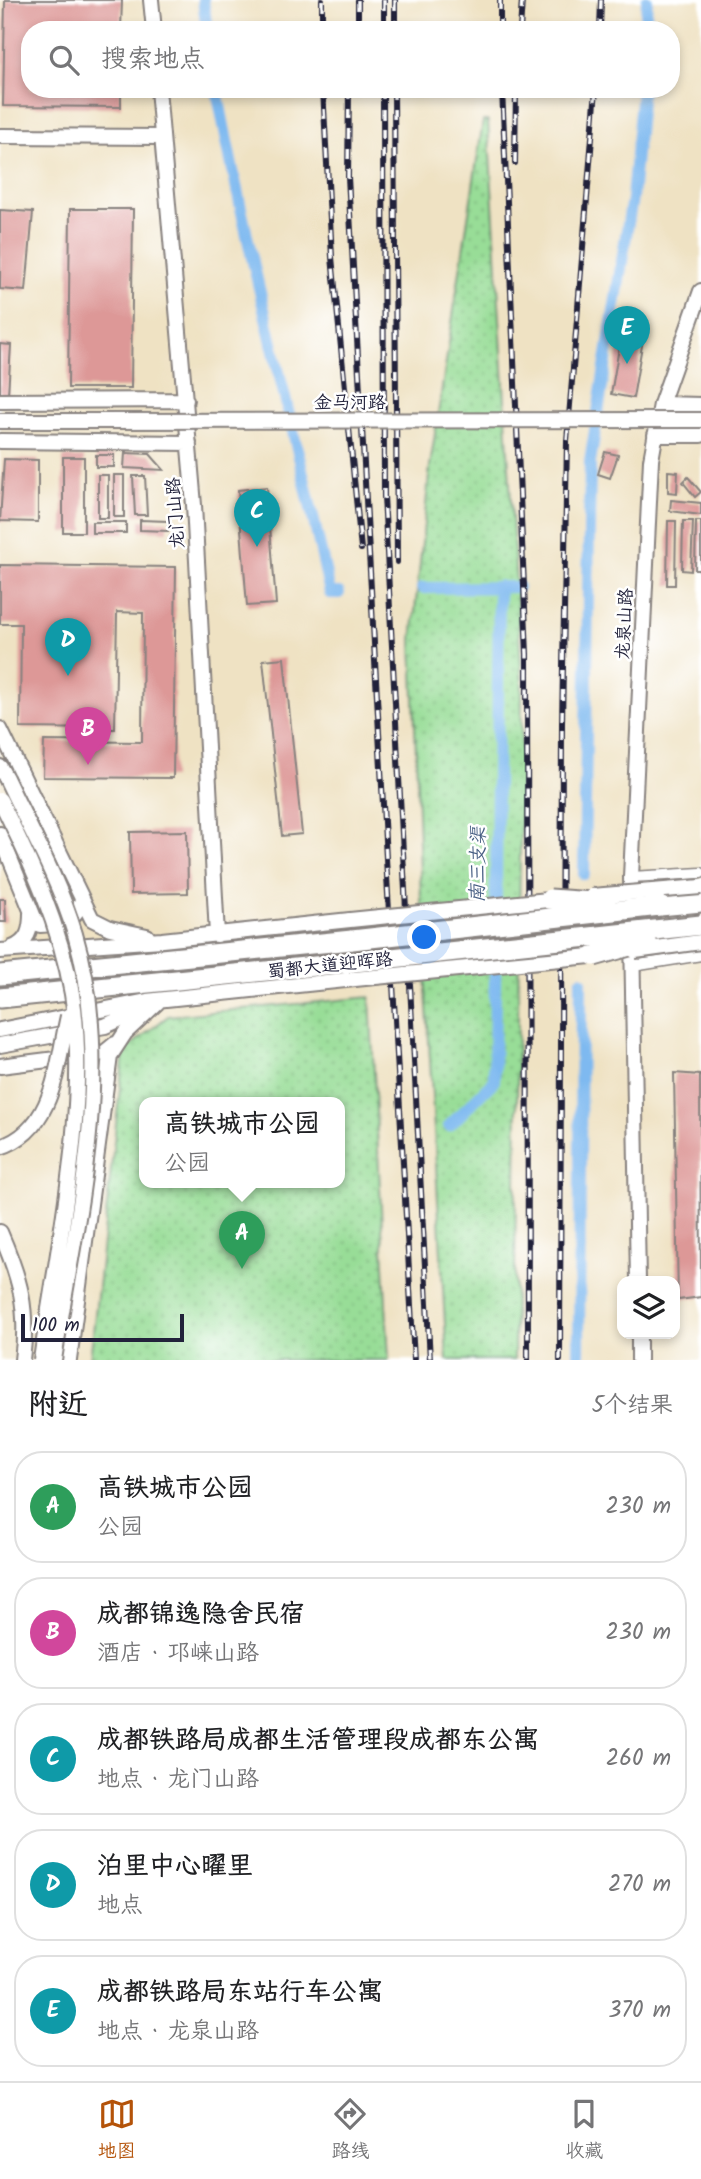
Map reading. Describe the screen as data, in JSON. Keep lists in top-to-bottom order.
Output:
{
  "streets": {
    "highway": ["蜀都大道迎晖路"],
    "street": ["金马河路", "龙门山路", "龙泉山路"]
  },
  "water": ["南三支渠"],
  "scale_bar": "100 m",
  "page": {
    "search": "搜索地点",
    "pins": [
      "E",
      "C",
      "D",
      "B",
      "A"
    ],
    "popup": ["高铁城市公园", "公园"],
    "scale": "100 m",
    "heading": ["附近", "5个结果"],
    "list": [
      {
        "mark": "A",
        "name": "高铁城市公园",
        "note": "公园",
        "value": "230 m"
      },
      {
        "mark": "B",
        "name": "成都锦逸隐舍民宿",
        "note": "酒店 · 邛崃山路",
        "value": "230 m"
      },
      {
        "mark": "C",
        "name": "成都铁路局成都生活管理段成都东公寓",
        "note": "地点 · 龙门山路",
        "value": "260 m"
      },
      {
        "mark": "D",
        "name": "泊里中心曜里",
        "note": "地点",
        "value": "270 m"
      },
      {
        "mark": "E",
        "name": "成都铁路局东站行车公寓",
        "note": "地点 · 龙泉山路",
        "value": "370 m"
      }
    ],
    "nav": ["地图", "路线", "收藏"]
  }
}
